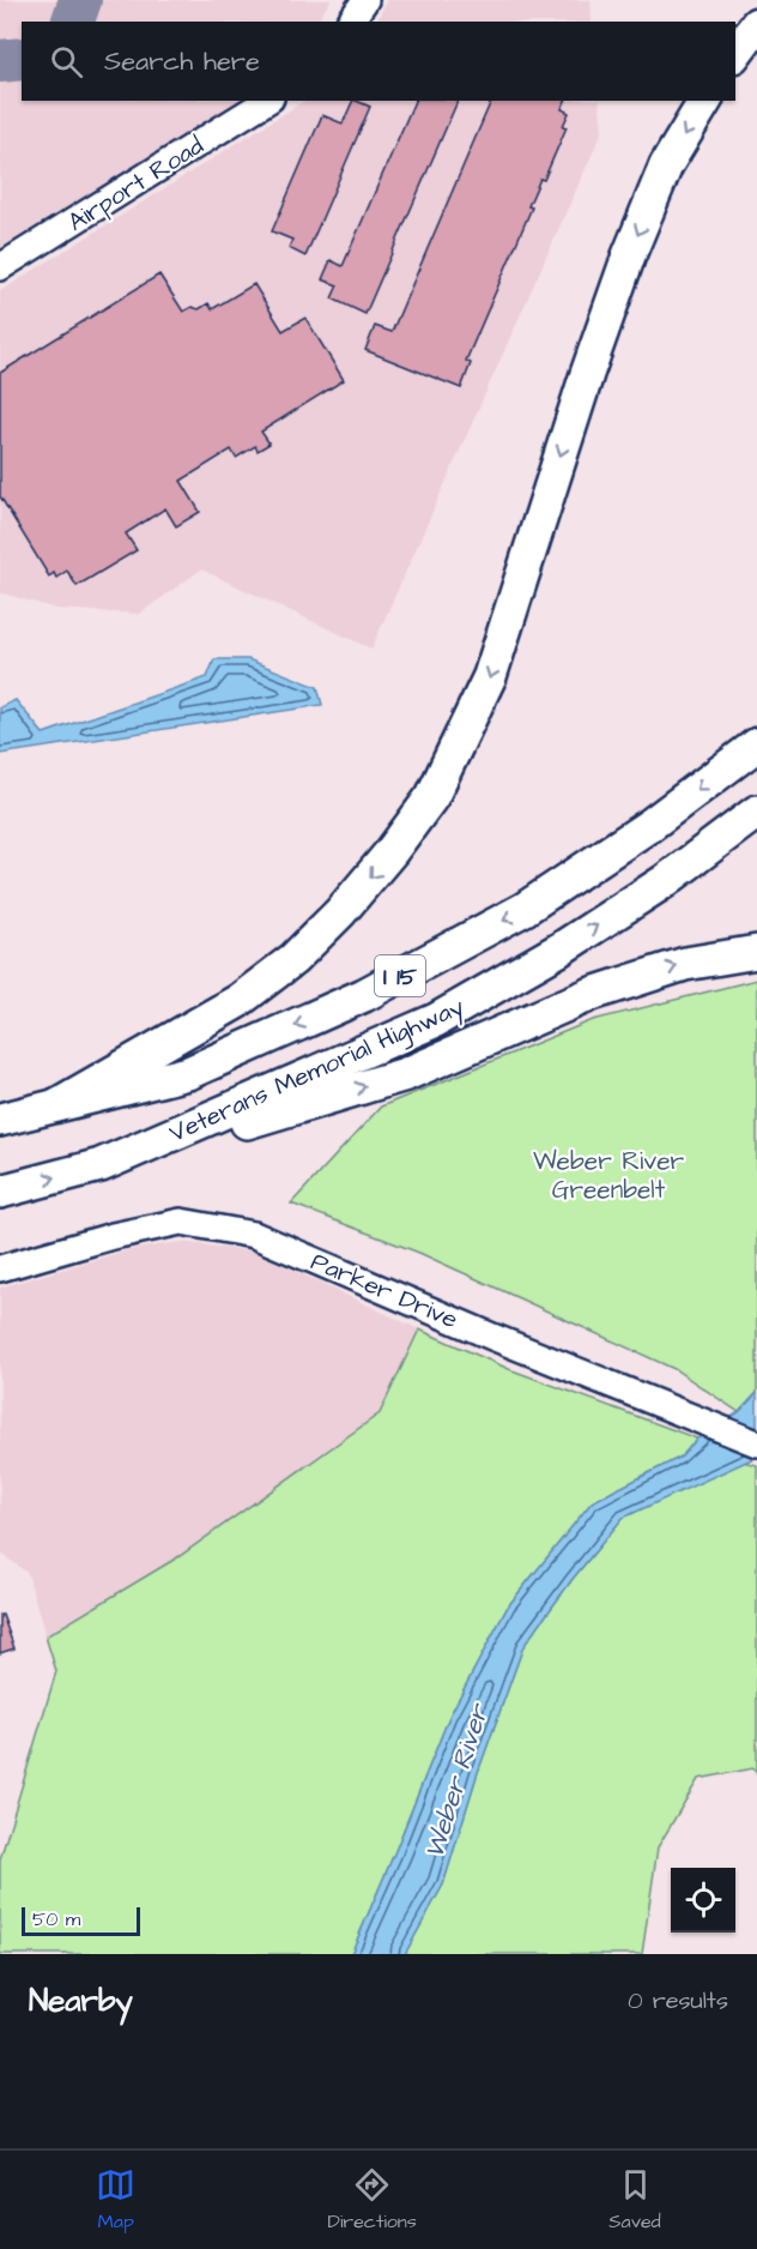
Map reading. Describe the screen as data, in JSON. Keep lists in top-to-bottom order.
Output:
{
  "streets": {
    "highway": ["I 15", "Veterans Memorial Highway"],
    "street": ["Airport Road", "Parker Drive"]
  },
  "water": ["Weber River"],
  "parks": ["Weber River Greenbelt"],
  "scale_bar": "50 m",
  "page": {
    "search": "Search here",
    "scale": "50 m",
    "heading": ["Nearby", "0 results"],
    "nav": ["Map", "Directions", "Saved"]
  }
}
